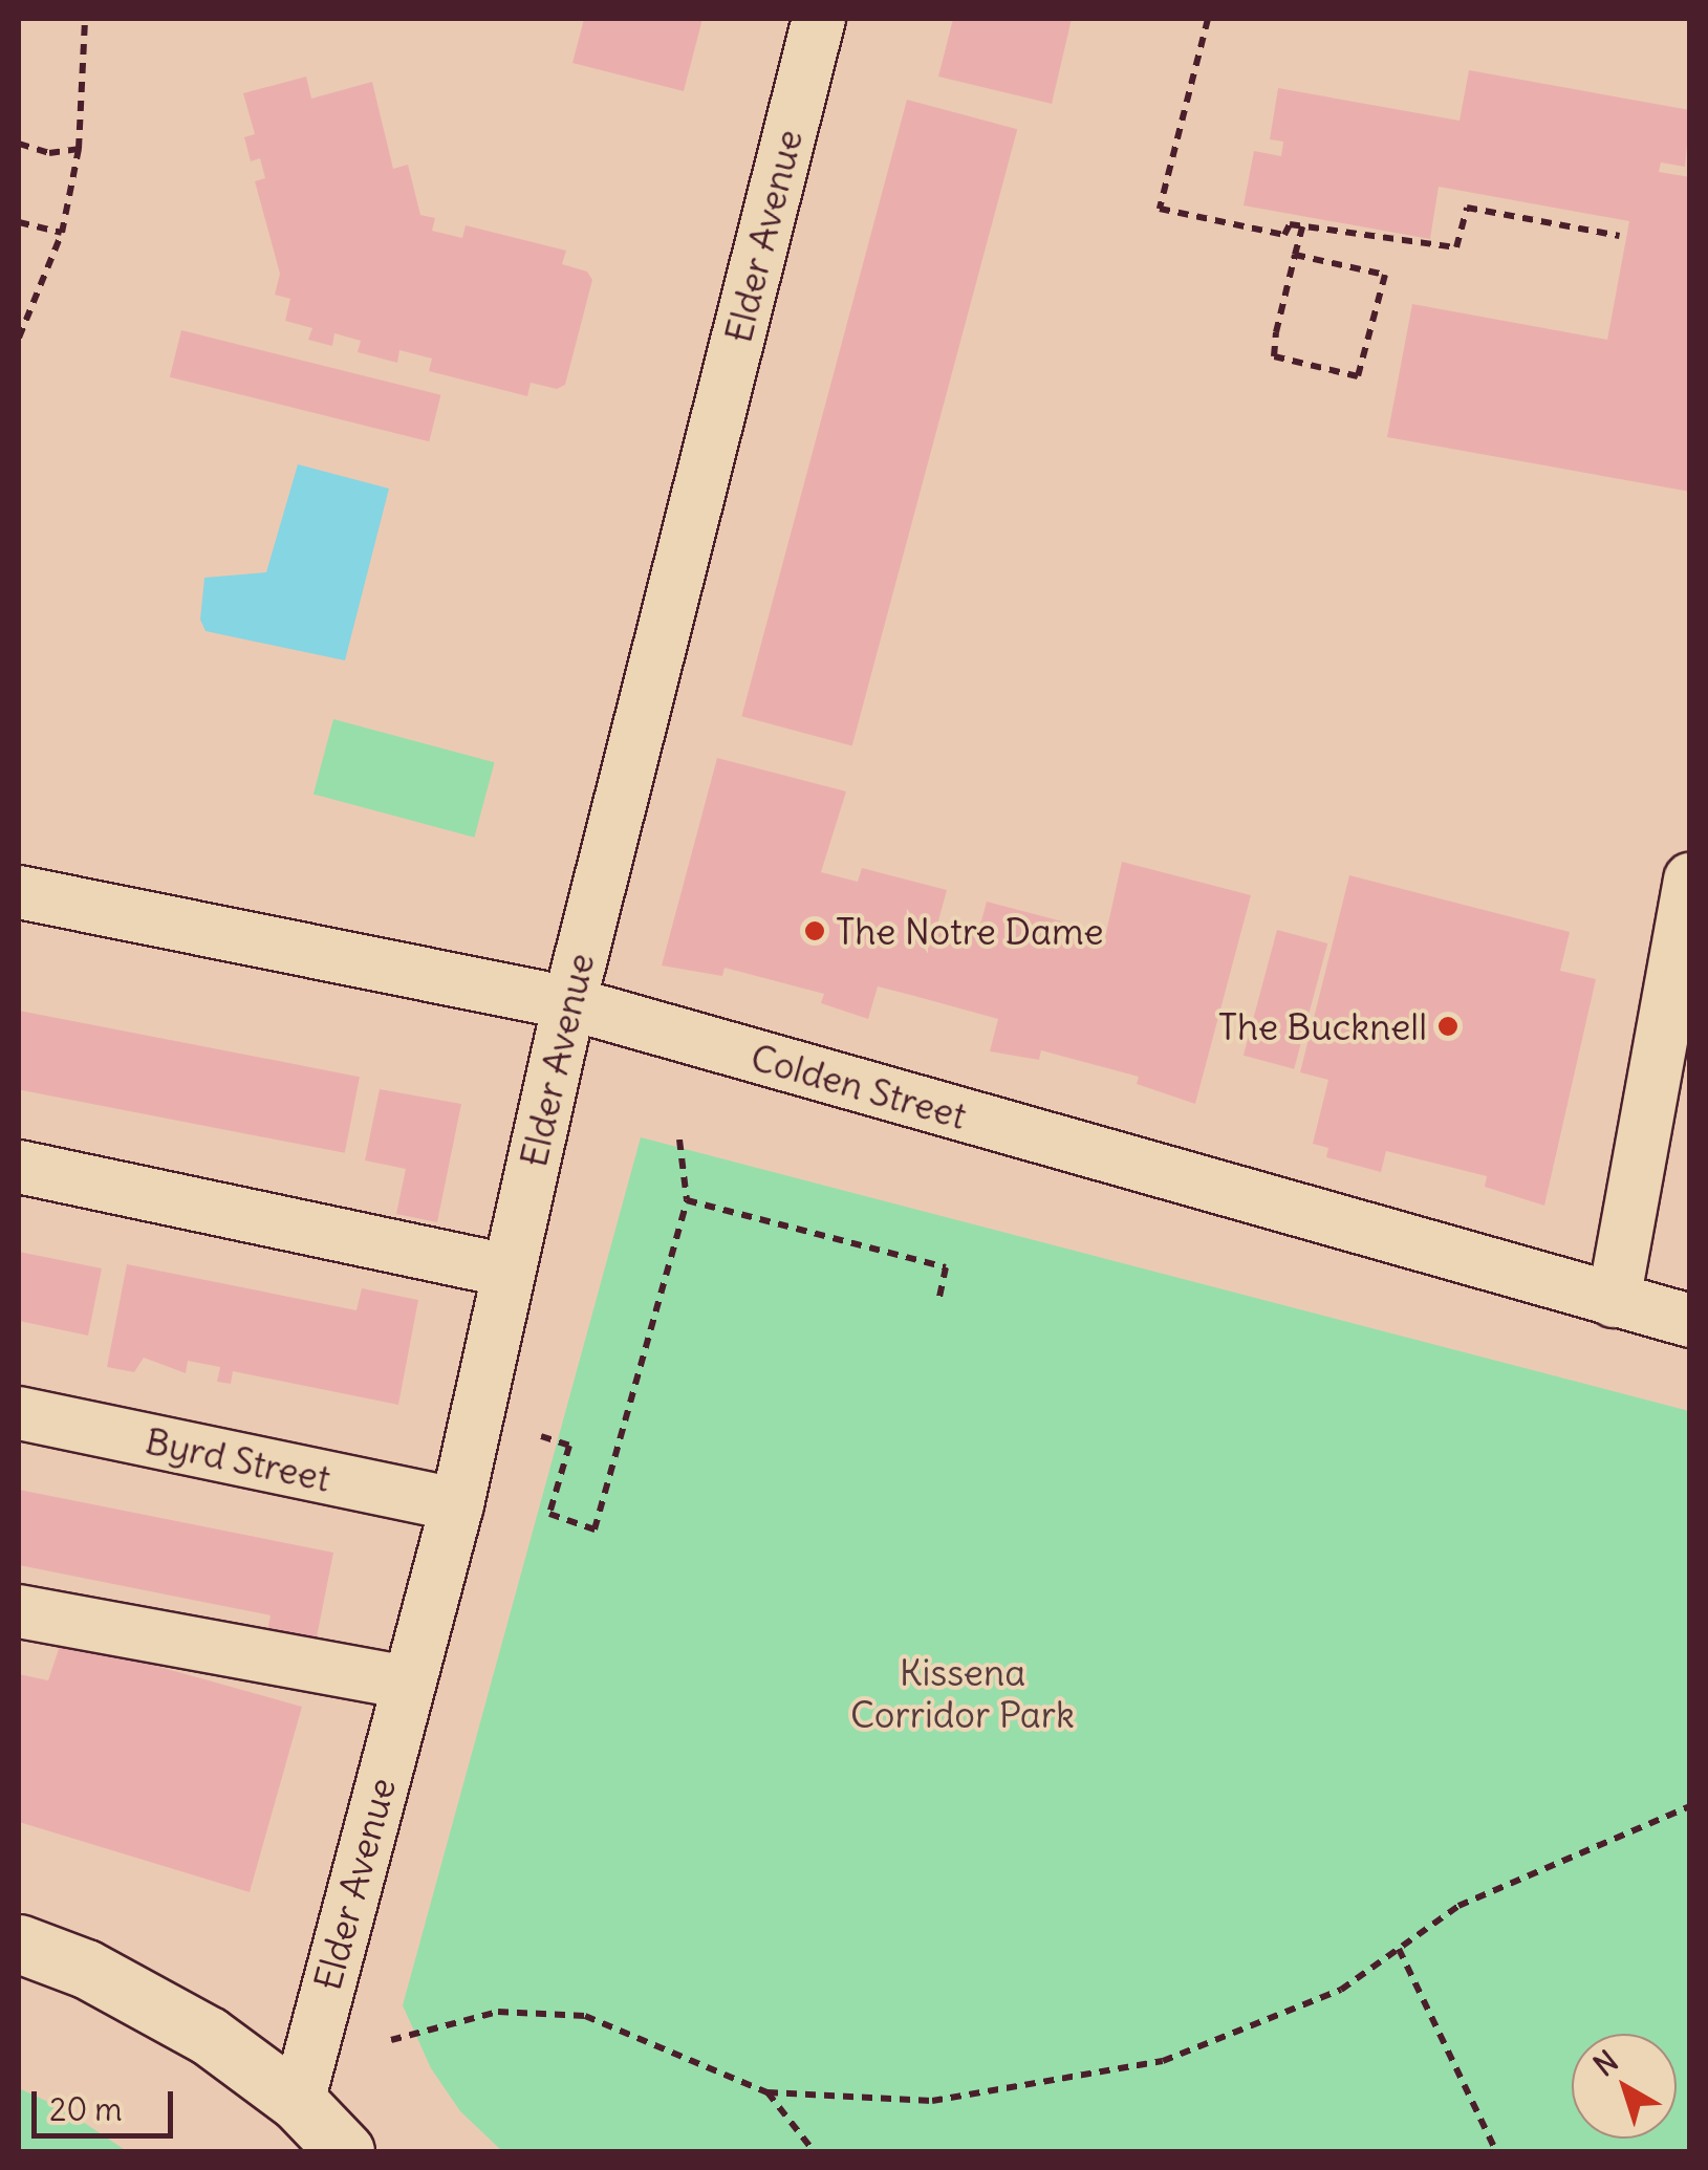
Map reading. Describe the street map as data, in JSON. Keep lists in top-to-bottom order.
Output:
{
  "streets": {
    "street": ["Elder Avenue", "Colden Street", "Byrd Street"]
  },
  "crossings": [
    ["Elder Avenue", "Colden Street"],
    ["Elder Avenue", "Byrd Street"]
  ],
  "parks": ["Kissena Corridor Park"],
  "places": ["The Notre Dame", "The Bucknell"],
  "scale_bar": "20 m",
  "north": "top left"
}
